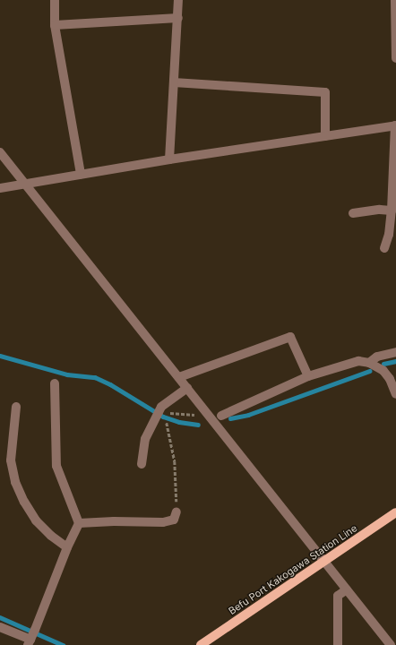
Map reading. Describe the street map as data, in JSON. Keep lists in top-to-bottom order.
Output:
{
  "streets": {
    "main road": ["Befu Port Kakogawa Station Line"]
  }
}
